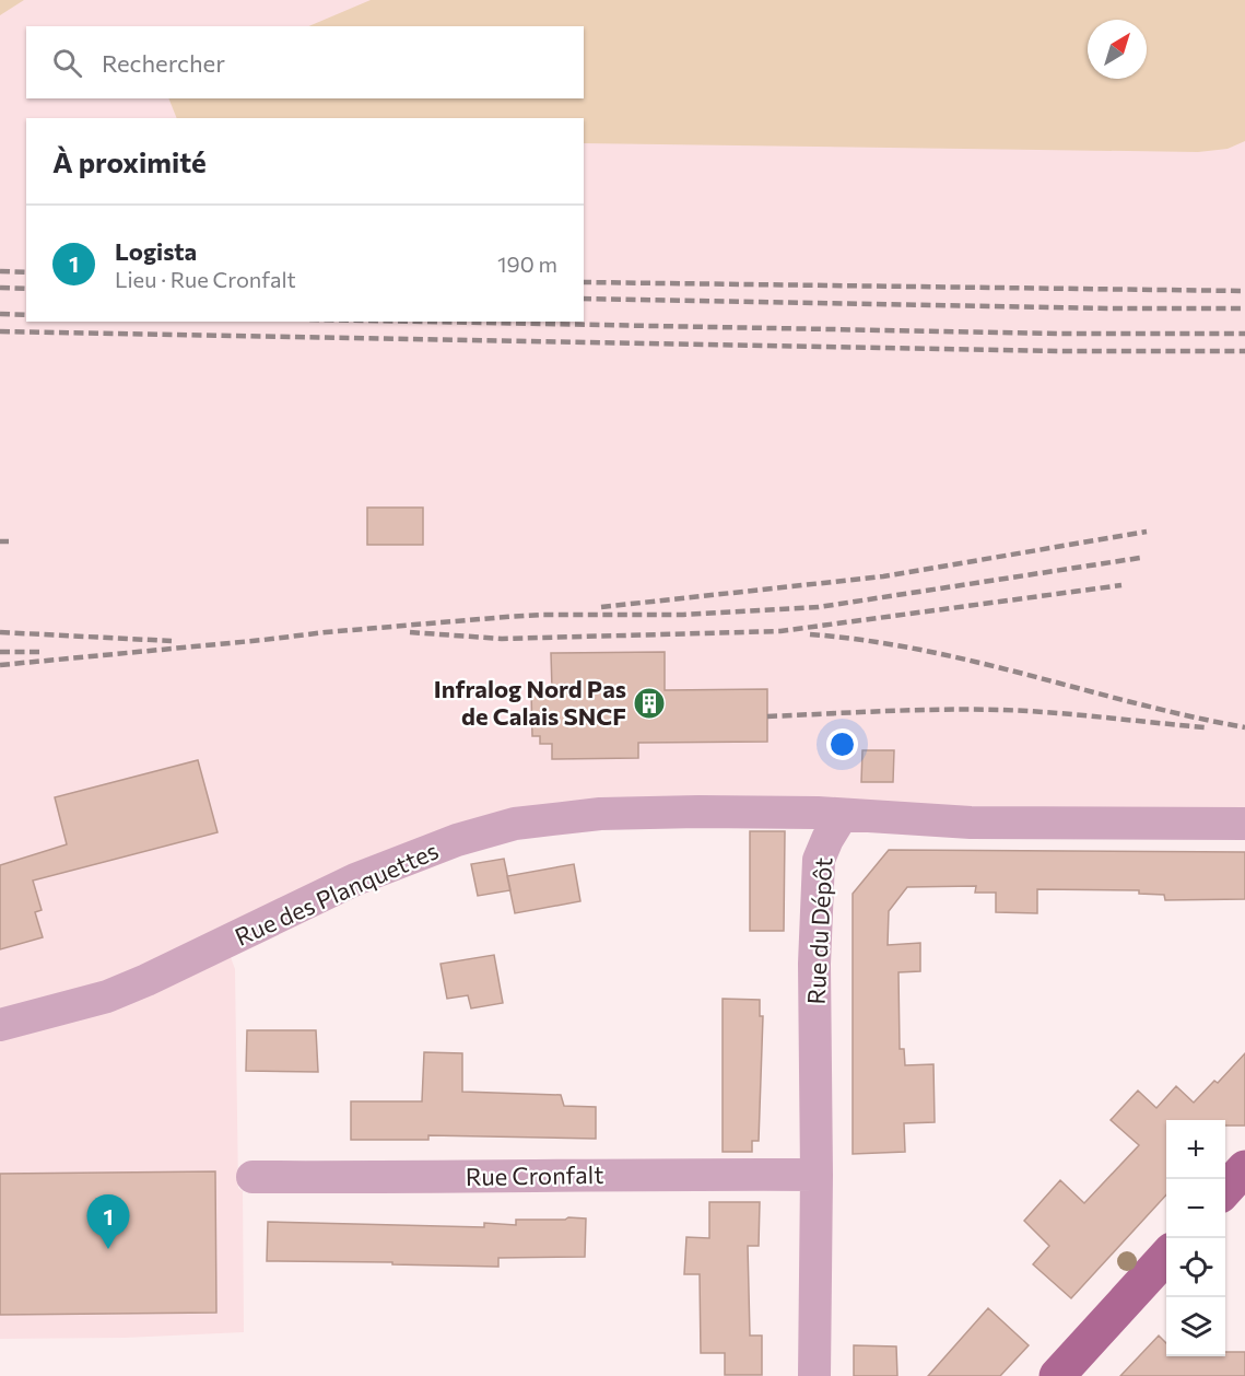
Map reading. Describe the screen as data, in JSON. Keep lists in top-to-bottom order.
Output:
{
  "streets": {
    "street": ["Rue des Planquettes", "Rue du Dépôt", "Rue Cronfalt"]
  },
  "crossings": [
    ["Rue des Planquettes", "Rue du Dépôt"],
    ["Rue du Dépôt", "Rue Cronfalt"]
  ],
  "places": {
    "building": ["Infralog Nord Pas de Calais SNCF"]
  },
  "north": "top right",
  "page": {
    "search": "Rechercher",
    "heading": "À proximité",
    "list": [
      {
        "mark": "1",
        "name": "Logista",
        "note": "Lieu · Rue Cronfalt",
        "value": "190 m"
      }
    ],
    "map_buttons": ["+", "−"],
    "pins": "1"
  }
}
